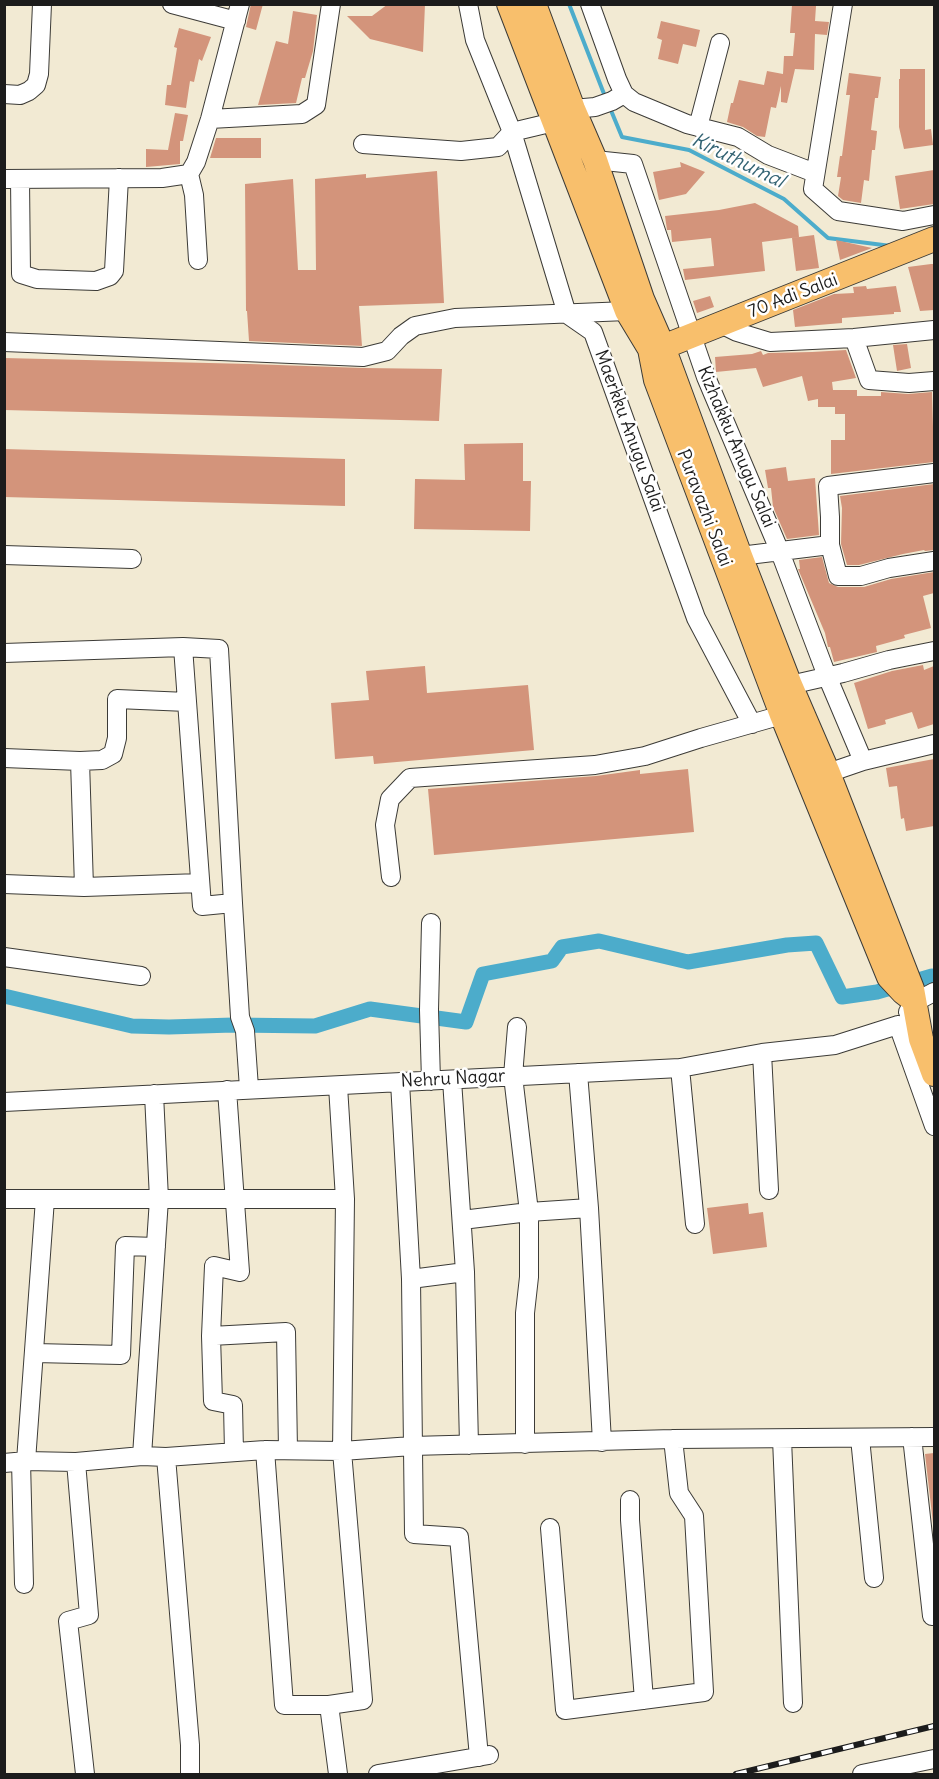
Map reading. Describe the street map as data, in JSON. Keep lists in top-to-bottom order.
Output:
{
  "streets": {
    "main road": ["70 Adi Salai", "Puravazhi Salai"],
    "street": ["Maerkku Anugu Salai", "Kizhakku Anugu Salai", "Nehru Nagar"]
  },
  "crossings": [
    ["70 Adi Salai", "Kizhakku Anugu Salai"],
    ["70 Adi Salai", "Puravazhi Salai"],
    ["Kizhakku Anugu Salai", "Puravazhi Salai"]
  ],
  "water": ["Kiruthumal"]
}
